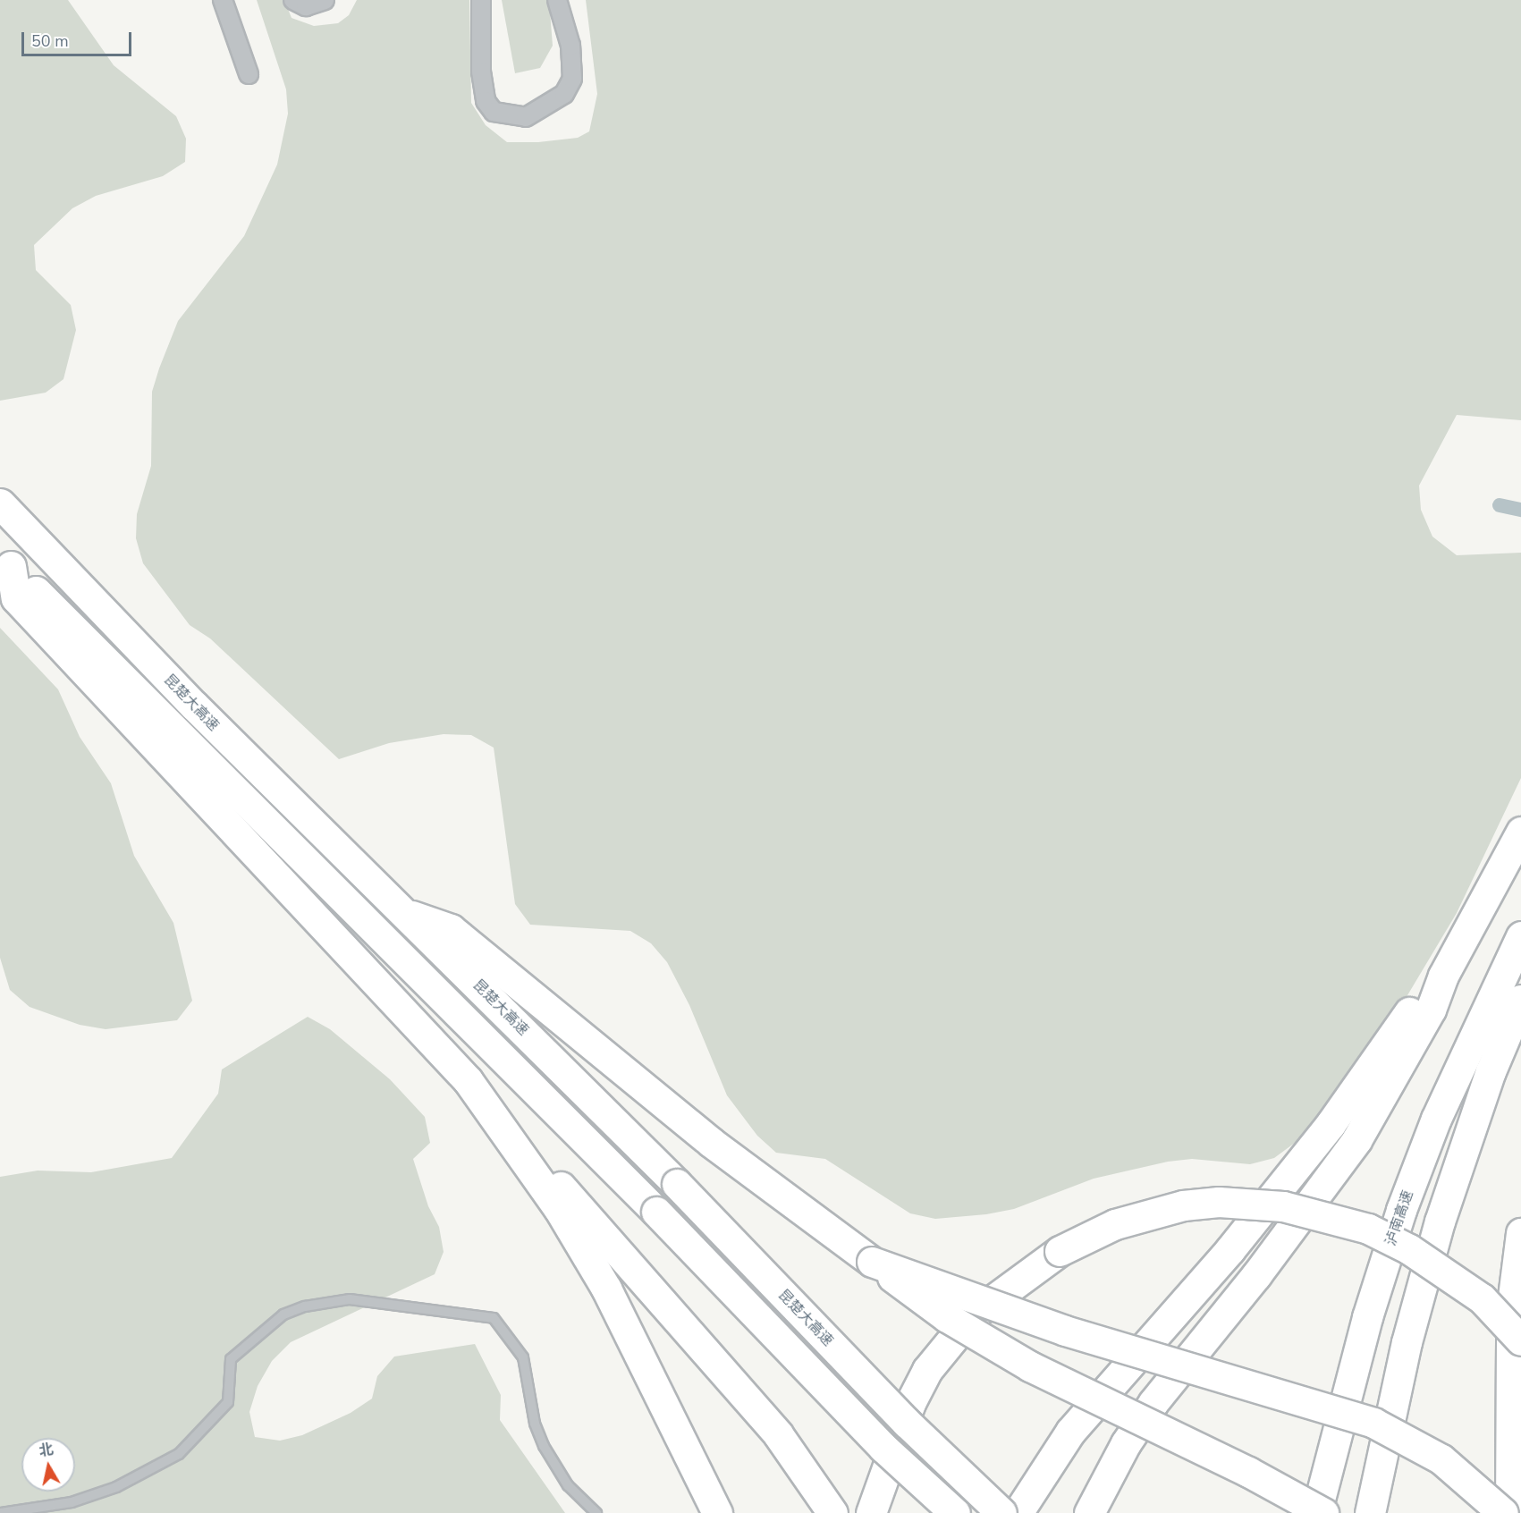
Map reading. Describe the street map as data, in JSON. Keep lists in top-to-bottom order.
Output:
{
  "streets": {
    "highway": ["昆楚大高速", "泸南高速"]
  },
  "scale_bar": "50 m",
  "north": "top"
}
